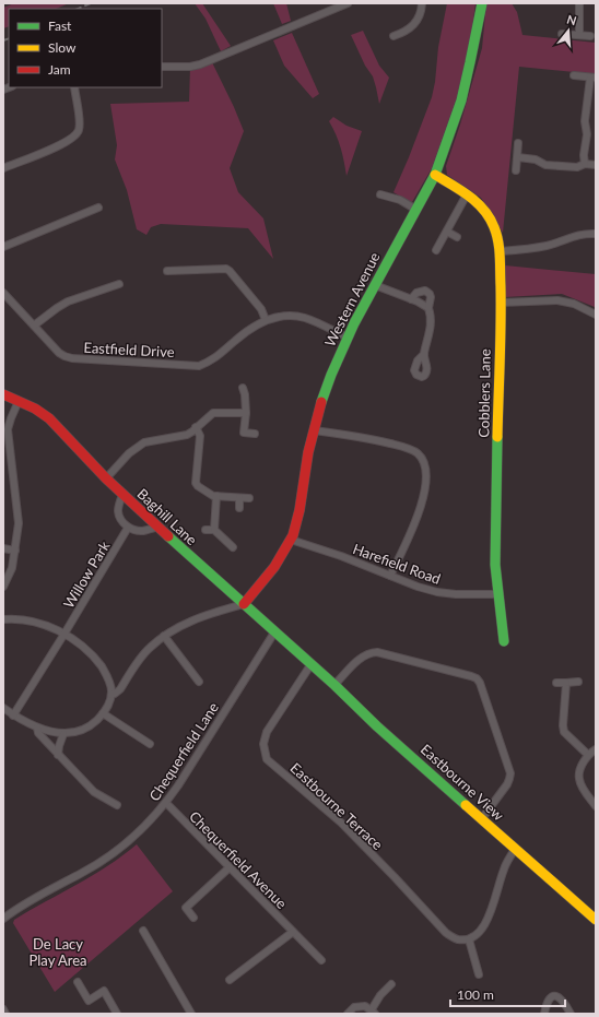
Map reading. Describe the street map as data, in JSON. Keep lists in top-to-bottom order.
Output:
{
  "streets": {
    "street": [
      "Western Avenue",
      "Eastfield Drive",
      "Cobblers Lane",
      "Baghill Lane",
      "Harefield Road",
      "Willow Park",
      "Chequerfield Lane",
      "Eastbourne View",
      "Eastbourne Terrace",
      "Chequerfield Avenue"
    ]
  },
  "crossings": [
    ["Western Avenue", "Eastfield Drive"],
    ["Western Avenue", "Cobblers Lane"],
    ["Western Avenue", "Baghill Lane"],
    ["Western Avenue", "Harefield Road"],
    ["Cobblers Lane", "Harefield Road"],
    ["Baghill Lane", "Chequerfield Lane"],
    ["Baghill Lane", "Eastbourne View"],
    ["Baghill Lane", "Eastbourne Terrace"],
    ["Chequerfield Lane", "Chequerfield Avenue"],
    ["Eastbourne View", "Eastbourne Terrace"]
  ],
  "parks": ["De Lacy Play Area"],
  "legend": ["Fast", "Slow", "Jam"],
  "scale_bar": "100 m",
  "north": "top"
}
